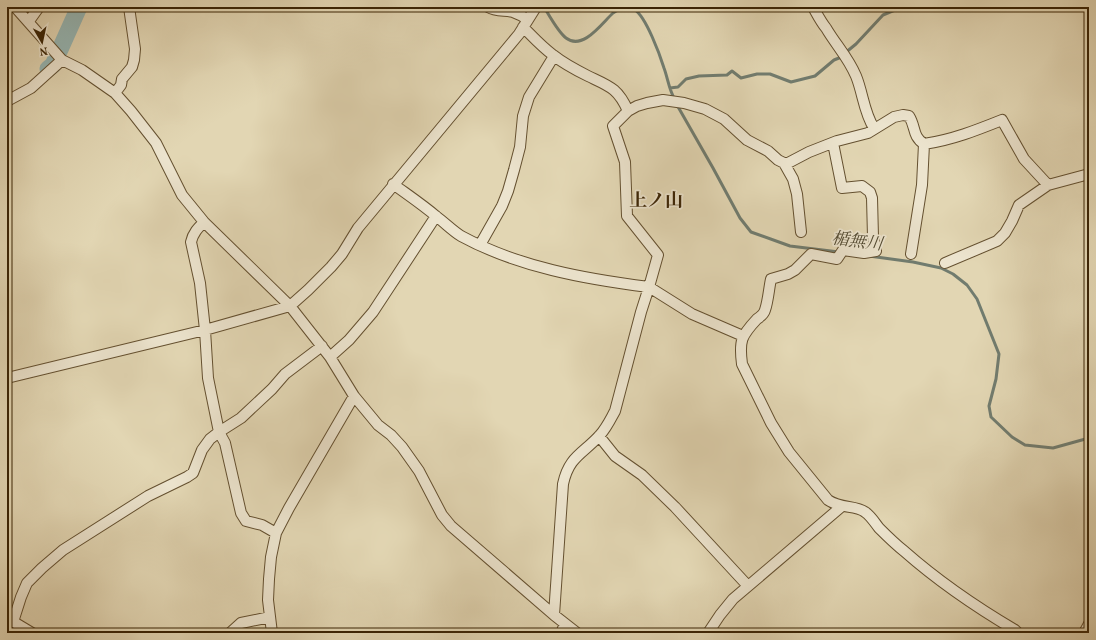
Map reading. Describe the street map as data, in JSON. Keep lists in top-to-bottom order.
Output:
{
  "districts": ["上ノ山"],
  "water": ["楯無川"],
  "north": "bottom"
}
